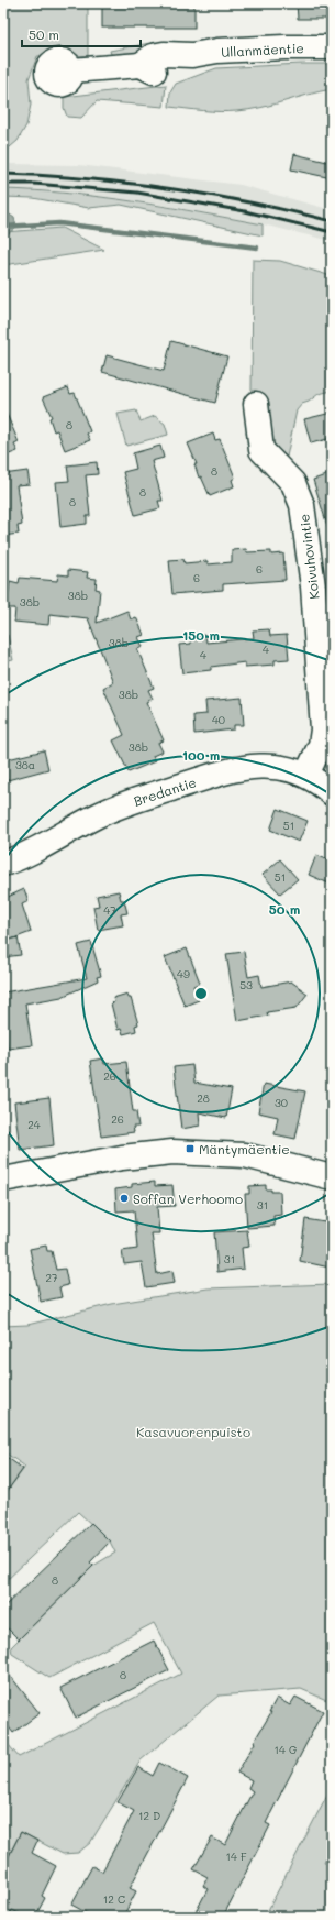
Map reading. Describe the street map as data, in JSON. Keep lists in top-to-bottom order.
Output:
{
  "streets": {
    "street": ["Ullanmäentie", "Koivuhovintie", "Bredantie"]
  },
  "crossings": [
    ["Koivuhovintie", "Bredantie"]
  ],
  "parks": ["Kasavuorenpuisto"],
  "places": {
    "transit": ["Mäntymäentie"],
    "other": ["Soffan Verhoomo"]
  },
  "house_numbers": [
    "8",
    "8",
    "8",
    "8",
    "6",
    "6",
    "38b",
    "38b",
    "38b",
    "4",
    "4",
    "38b",
    "40",
    "38b",
    "38a",
    "51",
    "51",
    "47",
    "49",
    "53",
    "26",
    "28",
    "30",
    "26",
    "24",
    "31",
    "31",
    "27",
    "8",
    "8",
    "14 G",
    "12 D",
    "14 F",
    "12 C"
  ],
  "scale_bar": "50 m",
  "rings": ["150 m", "100 m", "50 m"]
}
